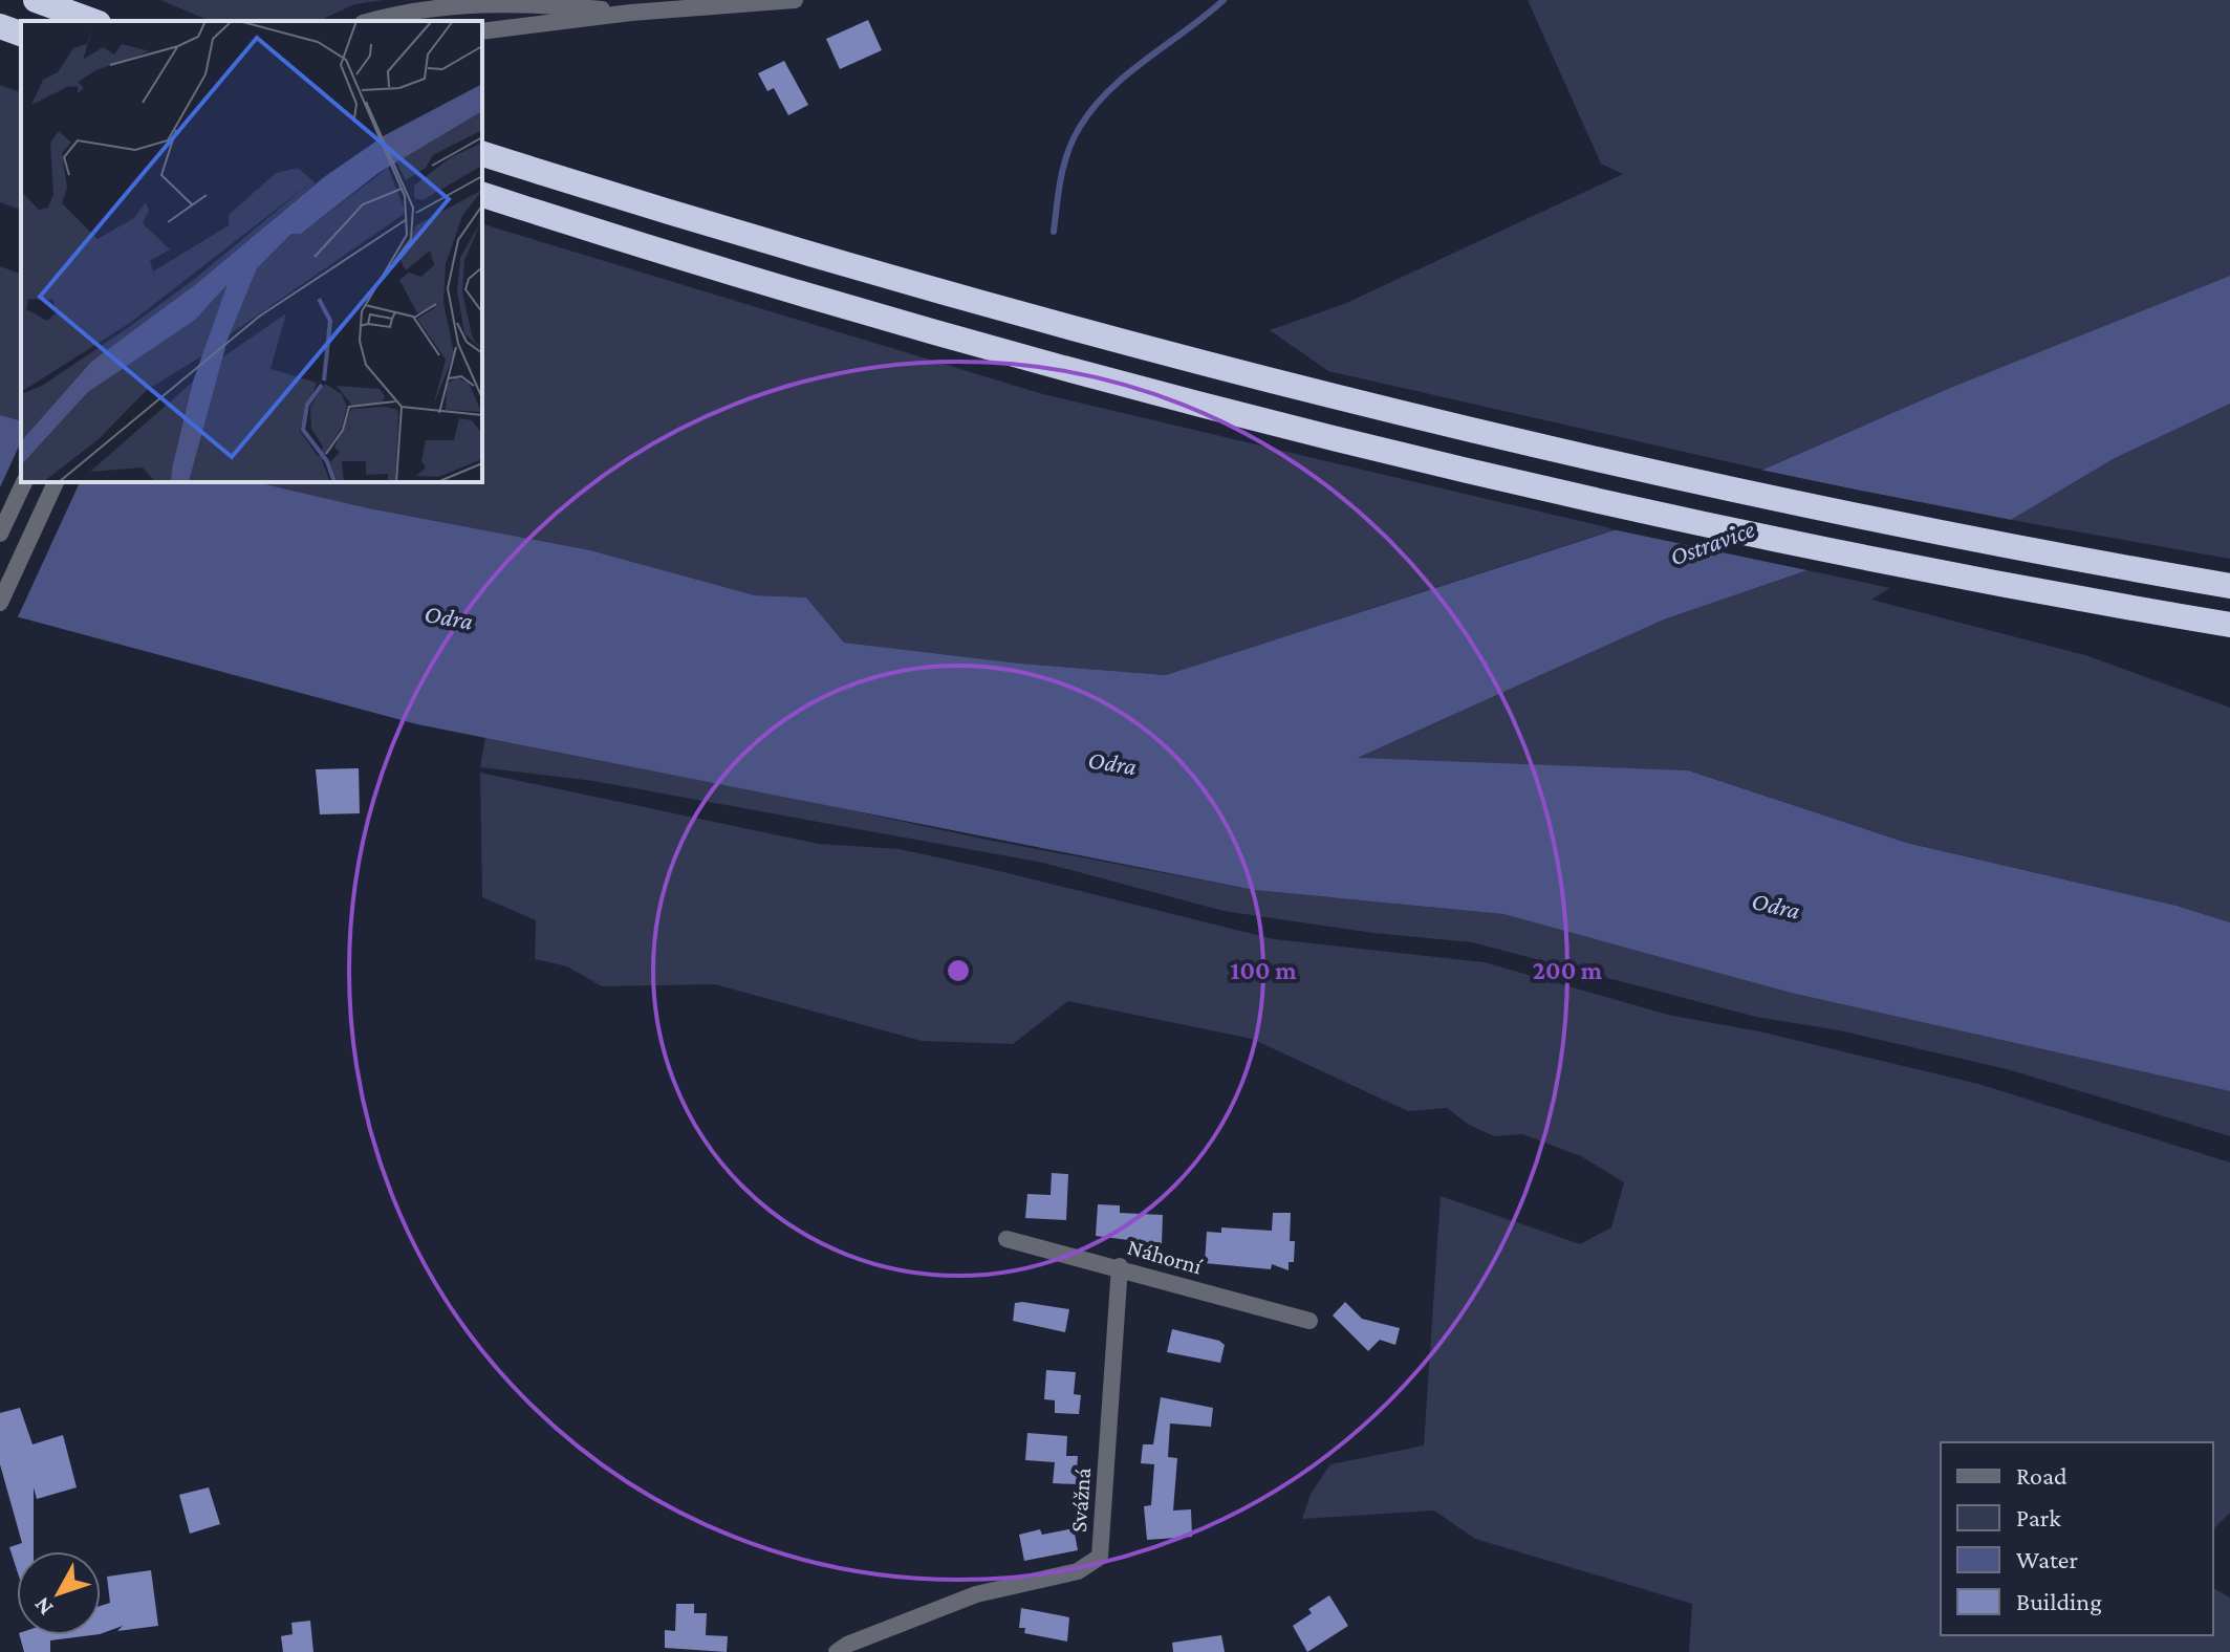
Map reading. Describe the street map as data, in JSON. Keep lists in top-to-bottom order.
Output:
{
  "streets": {
    "street": ["Náhorní", "Svážná"]
  },
  "crossings": [
    ["Náhorní", "Svážná"]
  ],
  "water": ["Ostravice", "Odra"],
  "legend": [
    "Road",
    "Park",
    "Water",
    "Building"
  ],
  "north": "bottom left",
  "rings": ["100 m", "200 m"]
}
